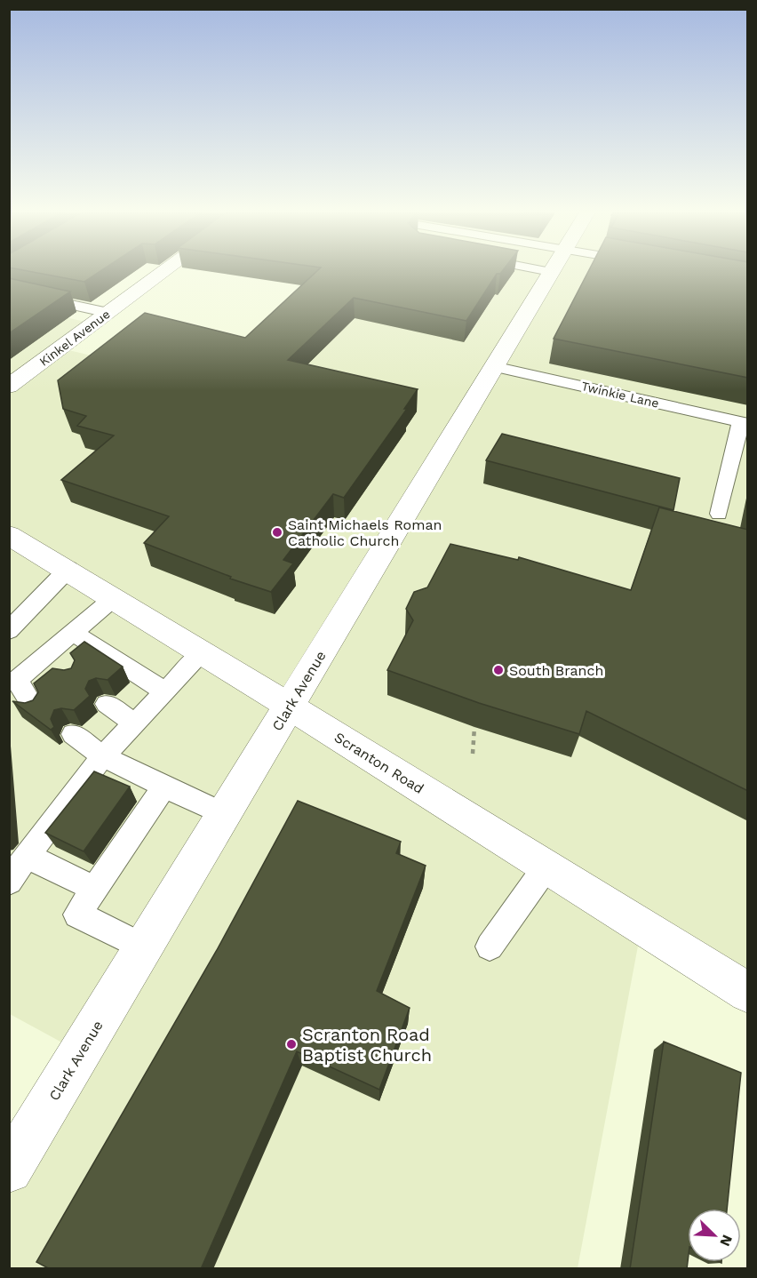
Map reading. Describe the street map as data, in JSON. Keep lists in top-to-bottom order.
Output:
{
  "streets": {
    "street": ["Kinkel Avenue", "Clark Avenue", "Scranton Road"],
    "lane": ["Twinkie Lane"]
  },
  "crossings": [
    ["Twinkie Lane", "Clark Avenue"],
    ["Clark Avenue", "Scranton Road"]
  ],
  "places": ["Saint Michaels Roman Catholic Church", "South Branch", "Scranton Road Baptist Church"],
  "north": "bottom right"
}
